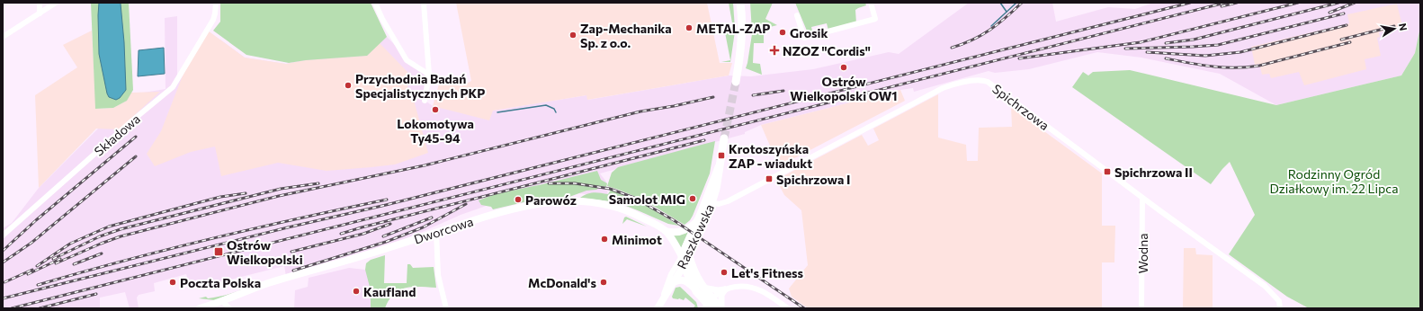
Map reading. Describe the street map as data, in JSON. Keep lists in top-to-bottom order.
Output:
{
  "streets": {
    "main road": ["Dworcowa", "Raszkowska"],
    "street": ["Spichrzowa", "Składowa", "Wodna"]
  },
  "crossings": [
    ["Spichrzowa", "Raszkowska"],
    ["Spichrzowa", "Wodna"],
    ["Dworcowa", "Raszkowska"]
  ],
  "parks": ["Rodzinny Ogród Działkowy im. 22 Lipca"],
  "places": {
    "other": [
      "METAL-ZAP",
      "Grosik",
      "Zap-Mechanika Sp. z o.o.",
      "Ostrów Wielkopolski OW1",
      "Przychodnia Badań Specjalistycznych PKP",
      "Lokomotywa Ty45-94",
      "Samolot MIG",
      "Parowóz",
      "Minimot",
      "Let's Fitness",
      "Poczta Polska",
      "McDonald's",
      "Kaufland"
    ],
    "health": ["NZOZ \"Cordis\""],
    "transit": [
      "Krotoszyńska ZAP - wiadukt",
      "Spichrzowa II",
      "Spichrzowa I",
      "Ostrów Wielkopolski"
    ]
  },
  "north": "right"
}
